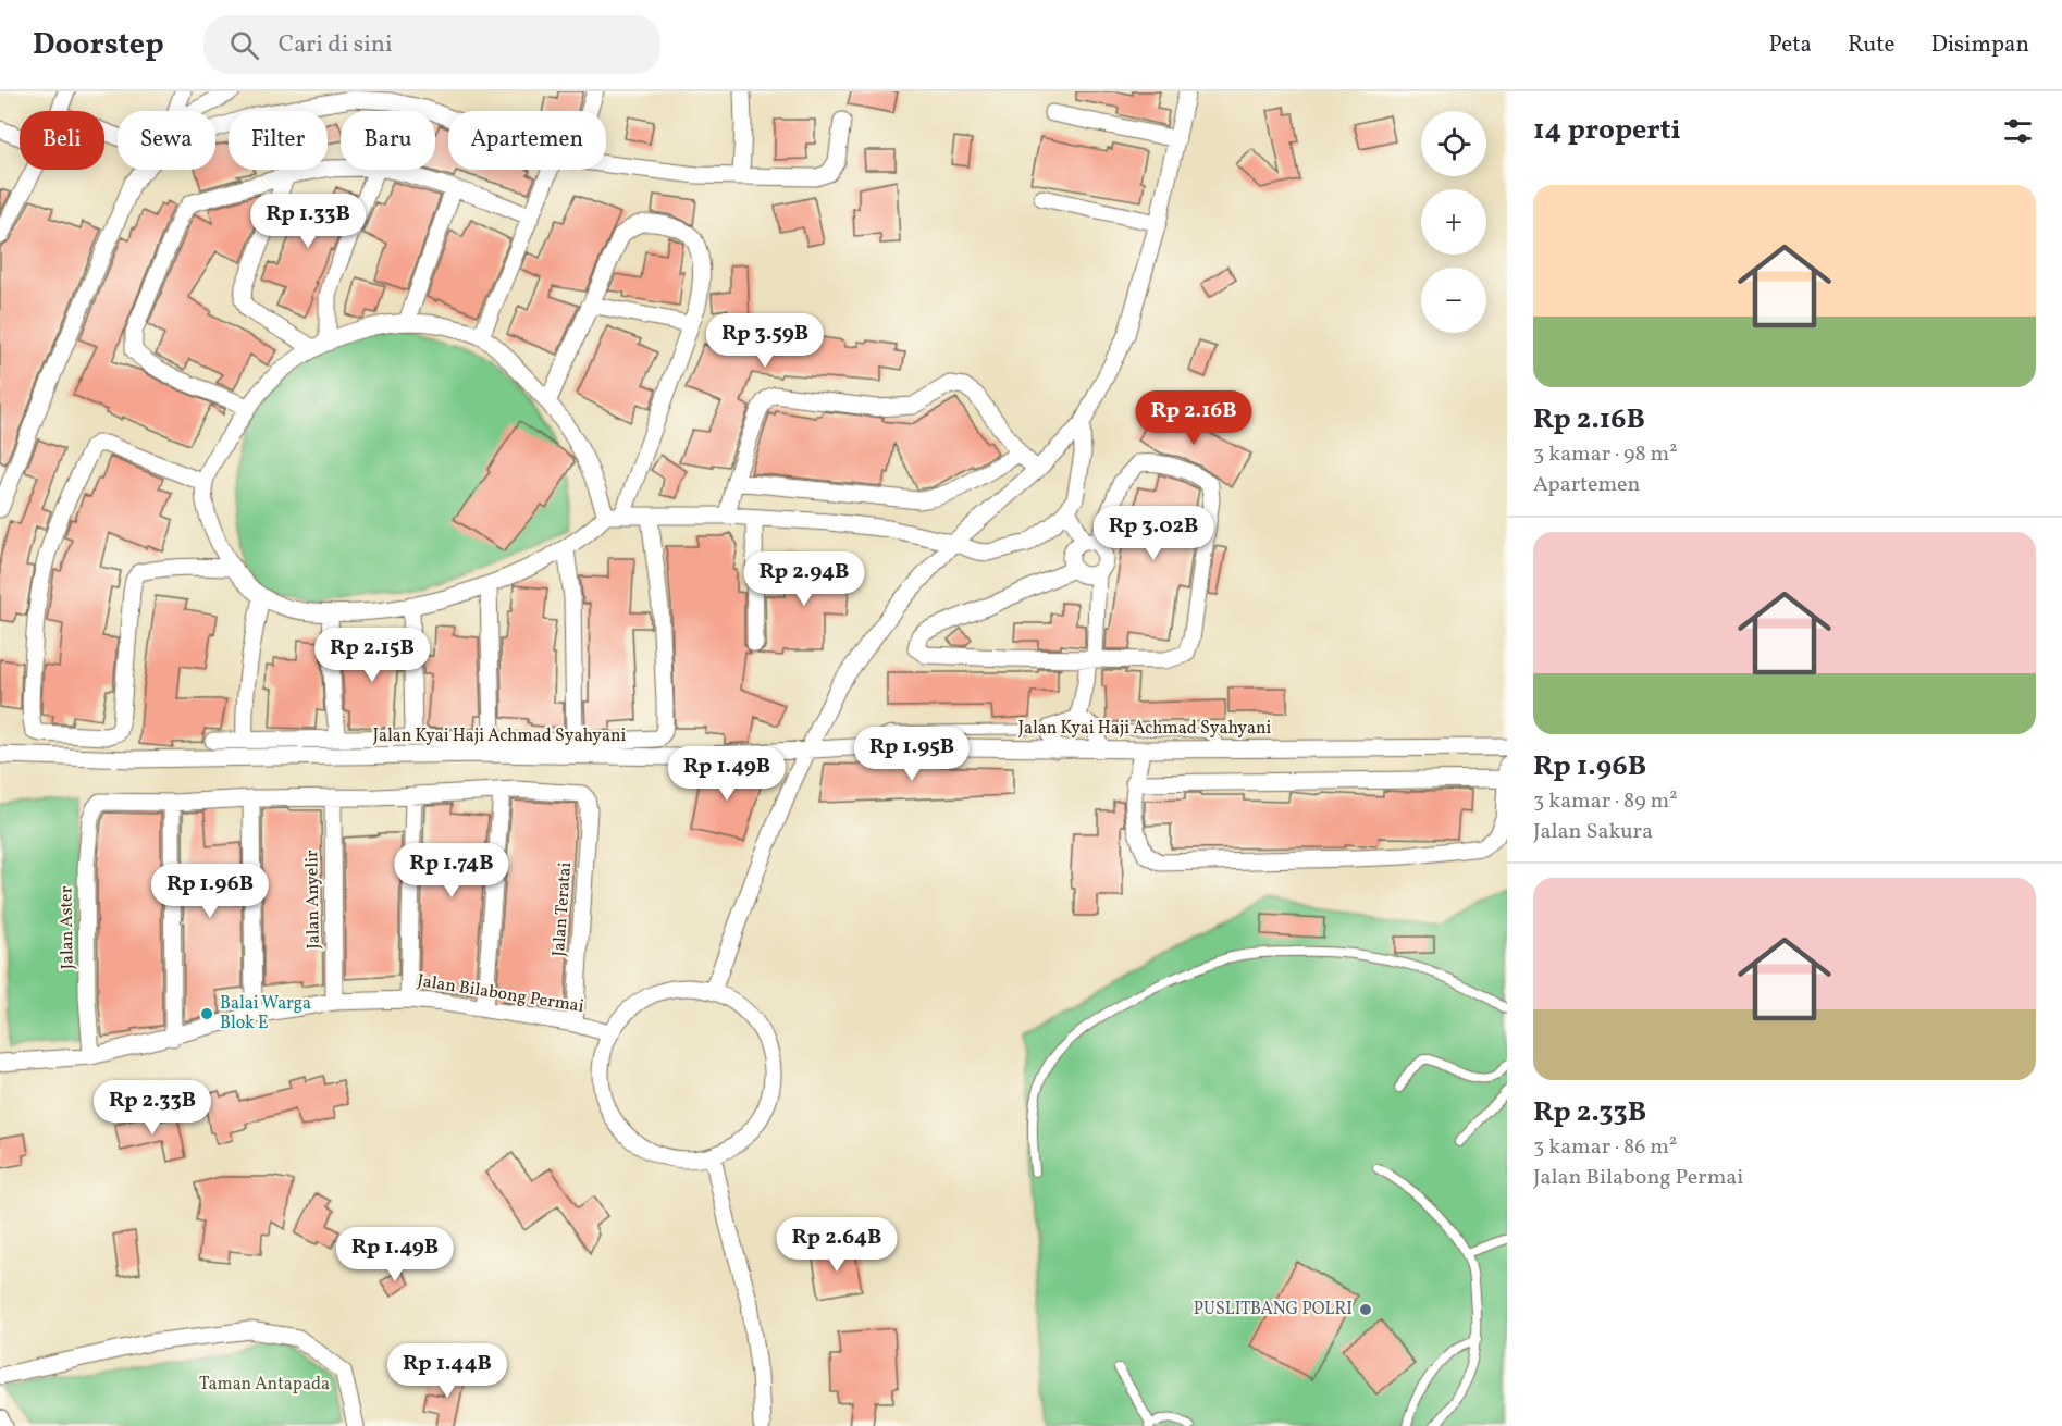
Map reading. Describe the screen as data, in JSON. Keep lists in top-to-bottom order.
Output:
{
  "streets": {
    "street": [
      "Jalan Kyai Haji Achmad Syahyani",
      "Jalan Anyelir",
      "Jalan Teratai",
      "Jalan Aster",
      "Jalan Bilabong Permai"
    ]
  },
  "crossings": [
    ["Jalan Anyelir", "Jalan Bilabong Permai"],
    ["Jalan Teratai", "Jalan Bilabong Permai"],
    ["Jalan Aster", "Jalan Bilabong Permai"]
  ],
  "parks": ["Taman Antapada"],
  "places": ["Balai Warga Blok E", "PUSLITBANG POLRI"],
  "page": {
    "header": "Doorstep",
    "search": "Cari di sini",
    "nav": ["Peta", "Rute", "Disimpan"],
    "heading": "14 properti",
    "map_buttons": ["+", "−"],
    "chip": [
      "Beli",
      "Sewa",
      "Filter",
      "Baru",
      "Apartemen"
    ],
    "list": [
      {
        "name": "Rp 2.16B",
        "note": "3 kamar · 98 m² · Apartemen"
      },
      {
        "name": "Rp 1.96B",
        "note": "3 kamar · 89 m² · Jalan Sakura"
      },
      {
        "name": "Rp 2.33B",
        "note": "3 kamar · 86 m² · Jalan Bilabong Permai"
      }
    ],
    "price": [
      "Rp 1.33B",
      "Rp 3.59B",
      "Rp 2.16B",
      "Rp 3.02B",
      "Rp 2.94B",
      "Rp 2.15B",
      "Rp 1.95B",
      "Rp 1.49B",
      "Rp 1.74B",
      "Rp 1.96B",
      "Rp 2.33B",
      "Rp 2.64B",
      "Rp 1.49B",
      "Rp 1.44B"
    ]
  }
}
